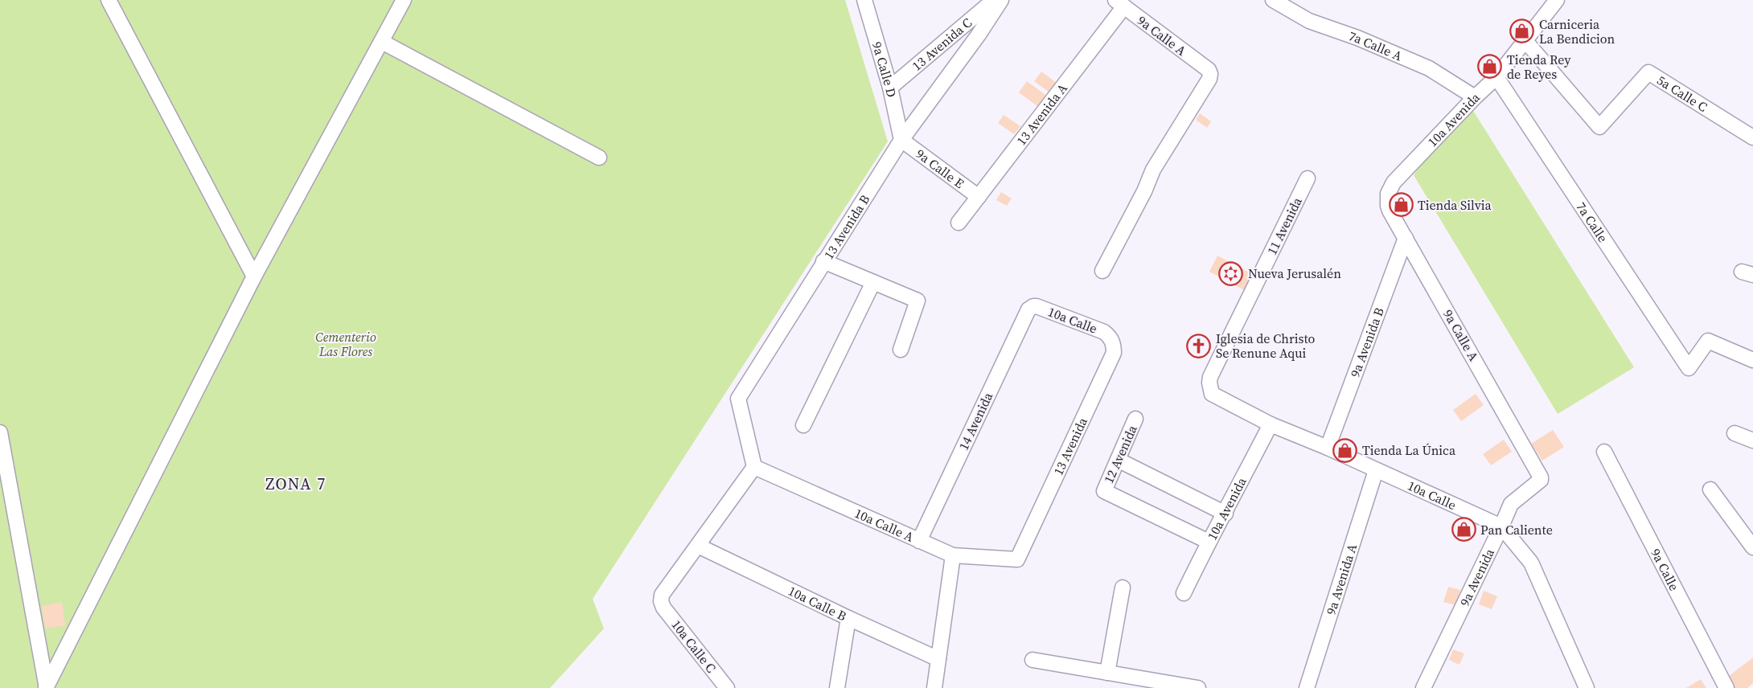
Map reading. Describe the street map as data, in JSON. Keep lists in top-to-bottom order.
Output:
{
  "streets": {
    "street": [
      "9a Calle A",
      "13 Avenida C",
      "7a Calle A",
      "9a Calle D",
      "5a Calle C",
      "13 Avenida A",
      "10a Avenida",
      "9a Calle E",
      "7a Calle",
      "13 Avenida B",
      "11 Avenida",
      "10a Calle",
      "9a Avenida B",
      "14 Avenida",
      "13 Avenida",
      "12 Avenida",
      "10a Calle A",
      "9a Calle",
      "9a Avenida",
      "9a Avenida A",
      "10a Calle B",
      "10a Calle C"
    ]
  },
  "crossings": [
    ["9a Calle A", "13 Avenida A"],
    ["9a Calle A", "10a Avenida"],
    ["9a Calle A", "9a Avenida B"],
    ["9a Calle A", "9a Avenida"],
    ["13 Avenida C", "9a Calle D"],
    ["7a Calle A", "10a Avenida"],
    ["9a Calle D", "9a Calle E"],
    ["9a Calle D", "13 Avenida B"],
    ["5a Calle C", "10a Avenida"],
    ["13 Avenida A", "9a Calle E"],
    ["10a Avenida", "7a Calle"],
    ["10a Avenida", "10a Calle"],
    ["10a Avenida", "12 Avenida"],
    ["9a Calle E", "13 Avenida B"],
    ["13 Avenida B", "10a Calle A"],
    ["11 Avenida", "10a Calle"],
    ["10a Calle", "9a Avenida B"],
    ["10a Calle", "14 Avenida"],
    ["10a Calle", "13 Avenida"],
    ["10a Calle", "9a Avenida"],
    ["10a Calle", "9a Avenida A"],
    ["14 Avenida", "10a Calle A"],
    ["13 Avenida", "10a Calle A"],
    ["10a Calle B", "10a Calle C"]
  ],
  "districts": ["ZONA 7"],
  "parks": ["Cementerio Las Flores"],
  "places": {
    "shop": [
      "Carniceria La Bendicion",
      "Tienda Rey de Reyes",
      "Tienda Silvia",
      "Tienda La Única",
      "Pan Caliente"
    ],
    "synagogue": ["Nueva Jerusalén"],
    "church": ["Iglesia de Christo Se Renune Aqui"]
  }
}
